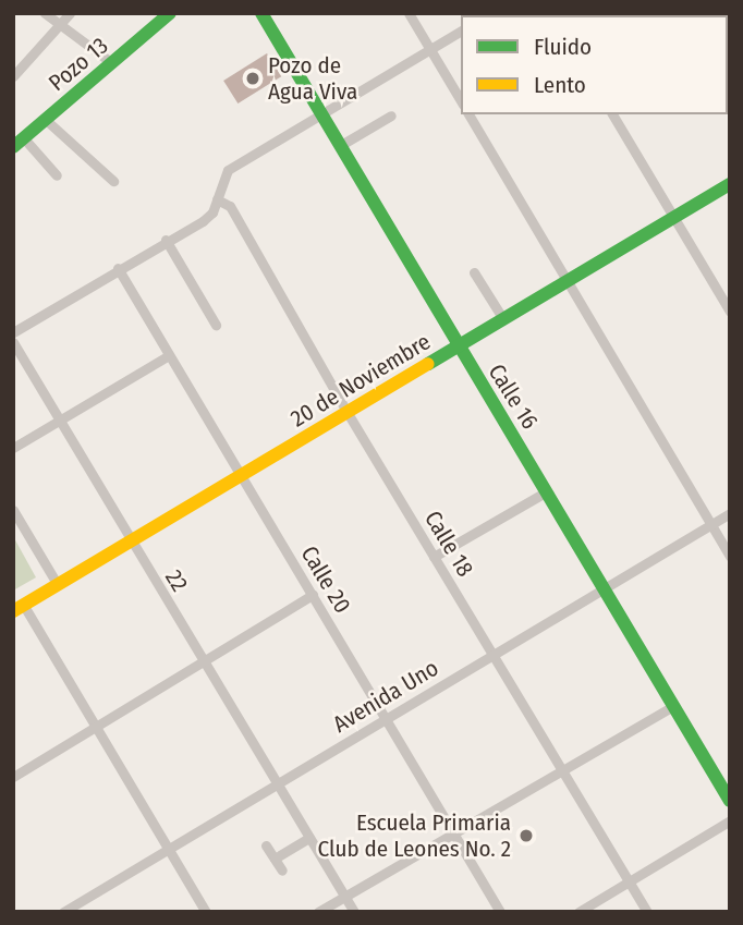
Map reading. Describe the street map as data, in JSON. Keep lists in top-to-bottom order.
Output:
{
  "streets": {
    "main road": ["Pozo 13", "20 de Noviembre", "Calle 16"],
    "street": [
      "Calle 18",
      "Calle 20",
      "22",
      "Avenida Uno"
    ]
  },
  "crossings": [
    ["20 de Noviembre", "Calle 16"],
    ["20 de Noviembre", "Calle 18"],
    ["20 de Noviembre", "Calle 20"],
    ["20 de Noviembre", "22"],
    ["Calle 16", "Avenida Uno"],
    ["Calle 18", "Avenida Uno"],
    ["Calle 20", "Avenida Uno"],
    ["22", "Avenida Uno"]
  ],
  "places": ["Pozo de Agua Viva", "Escuela Primaria Club de Leones No. 2"],
  "legend": ["Fluido", "Lento"]
}
